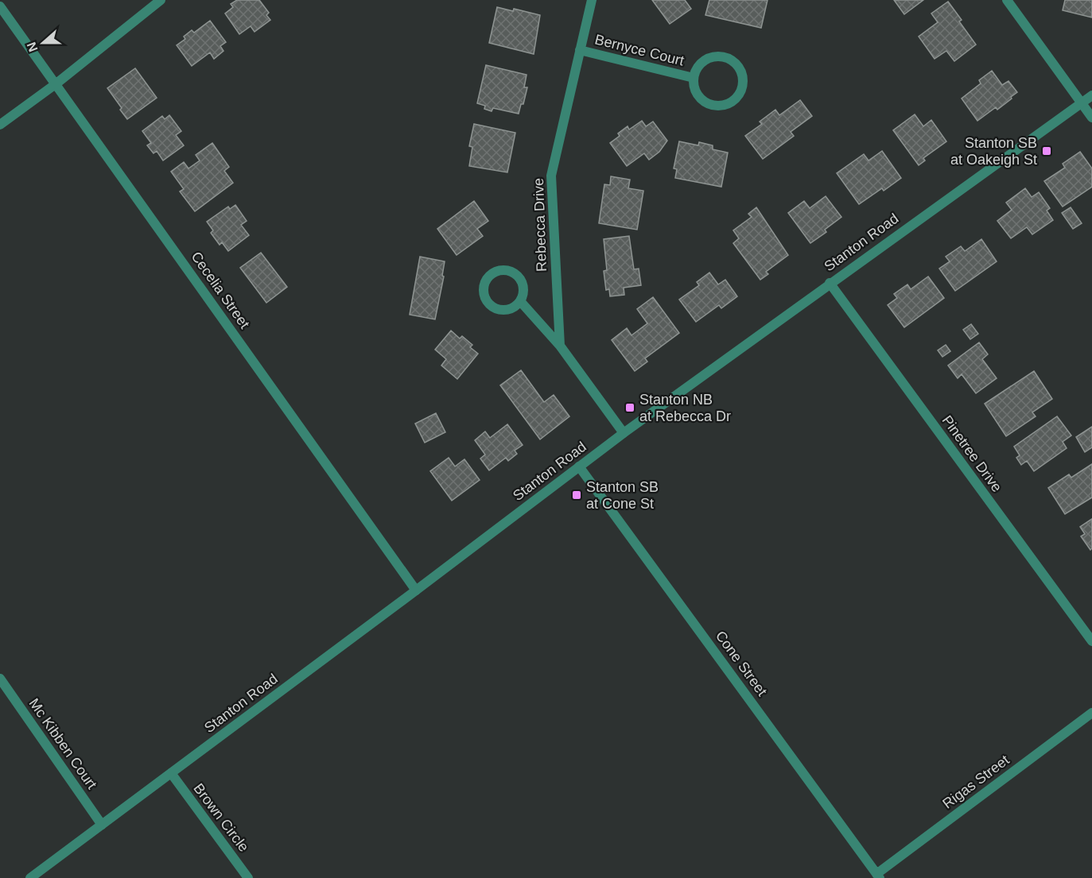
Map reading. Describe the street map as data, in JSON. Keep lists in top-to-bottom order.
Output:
{
  "streets": {
    "street": [
      "Bernyce Court",
      "Rebecca Drive",
      "Stanton Road",
      "Cecelia Street",
      "Pinetree Drive",
      "Cone Street",
      "Mc Kibben Court",
      "Rigas Street",
      "Brown Circle"
    ]
  },
  "crossings": [
    ["Bernyce Court", "Rebecca Drive"],
    ["Stanton Road", "Cecelia Street"],
    ["Stanton Road", "Pinetree Drive"],
    ["Stanton Road", "Cone Street"],
    ["Stanton Road", "Mc Kibben Court"],
    ["Stanton Road", "Brown Circle"],
    ["Cone Street", "Rigas Street"]
  ],
  "places": {
    "transit": ["Stanton SB at Oakeigh St", "Stanton NB at Rebecca Dr", "Stanton SB at Cone St"]
  },
  "north": "left"
}
